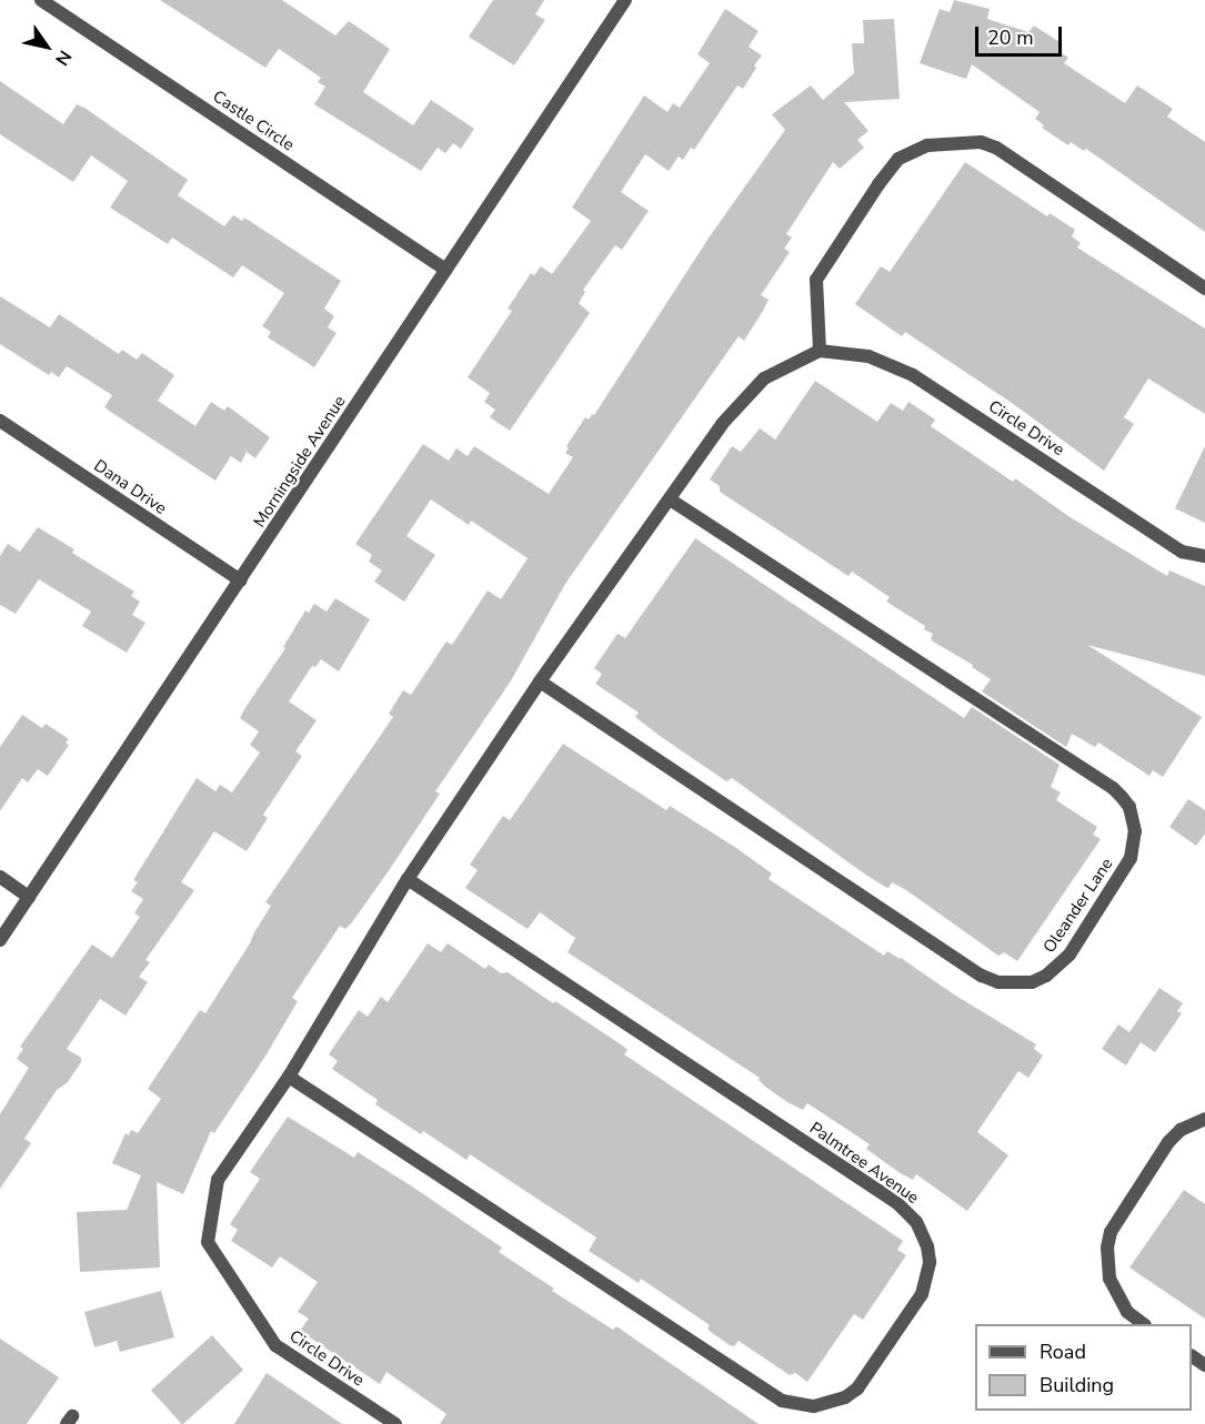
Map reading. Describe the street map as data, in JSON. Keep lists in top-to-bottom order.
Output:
{
  "streets": {
    "street": [
      "Castle Circle",
      "Circle Drive",
      "Morningside Avenue",
      "Dana Drive",
      "Oleander Lane",
      "Palmtree Avenue"
    ]
  },
  "crossings": [
    ["Castle Circle", "Morningside Avenue"],
    ["Circle Drive", "Palmtree Avenue"],
    ["Morningside Avenue", "Dana Drive"]
  ],
  "legend": ["Road", "Building"],
  "scale_bar": "20 m",
  "north": "bottom right"
}
